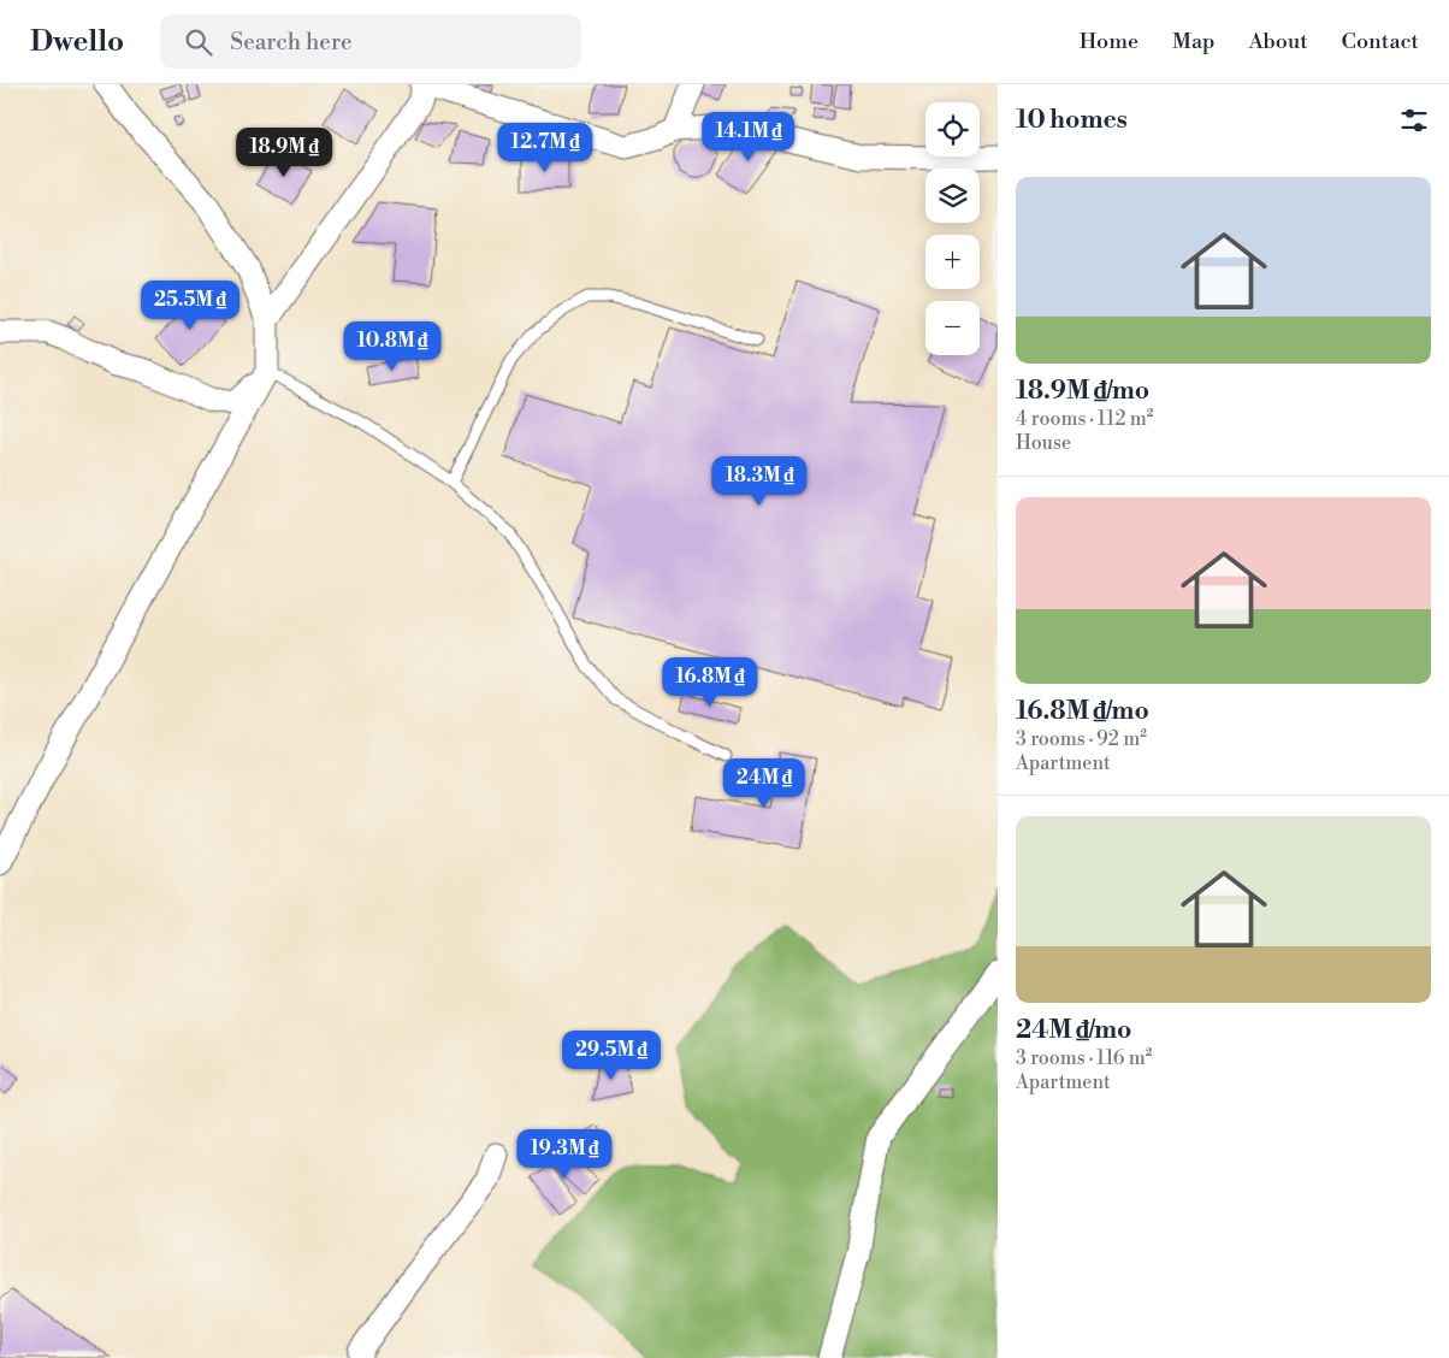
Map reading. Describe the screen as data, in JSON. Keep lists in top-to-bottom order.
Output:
{
  "page": {
    "header": "Dwello",
    "search": "Search here",
    "nav": [
      "Home",
      "Map",
      "About",
      "Contact"
    ],
    "heading": "10 homes",
    "map_buttons": ["+", "−"],
    "price": [
      "14.1M ₫",
      "12.7M ₫",
      "18.9M ₫",
      "25.5M ₫",
      "10.8M ₫",
      "18.3M ₫",
      "16.8M ₫",
      "24M ₫",
      "29.5M ₫",
      "19.3M ₫"
    ],
    "list": [
      {
        "name": "18.9M ₫/mo",
        "note": "4 rooms · 112 m² · House"
      },
      {
        "name": "16.8M ₫/mo",
        "note": "3 rooms · 92 m² · Apartment"
      },
      {
        "name": "24M ₫/mo",
        "note": "3 rooms · 116 m² · Apartment"
      }
    ]
  }
}
